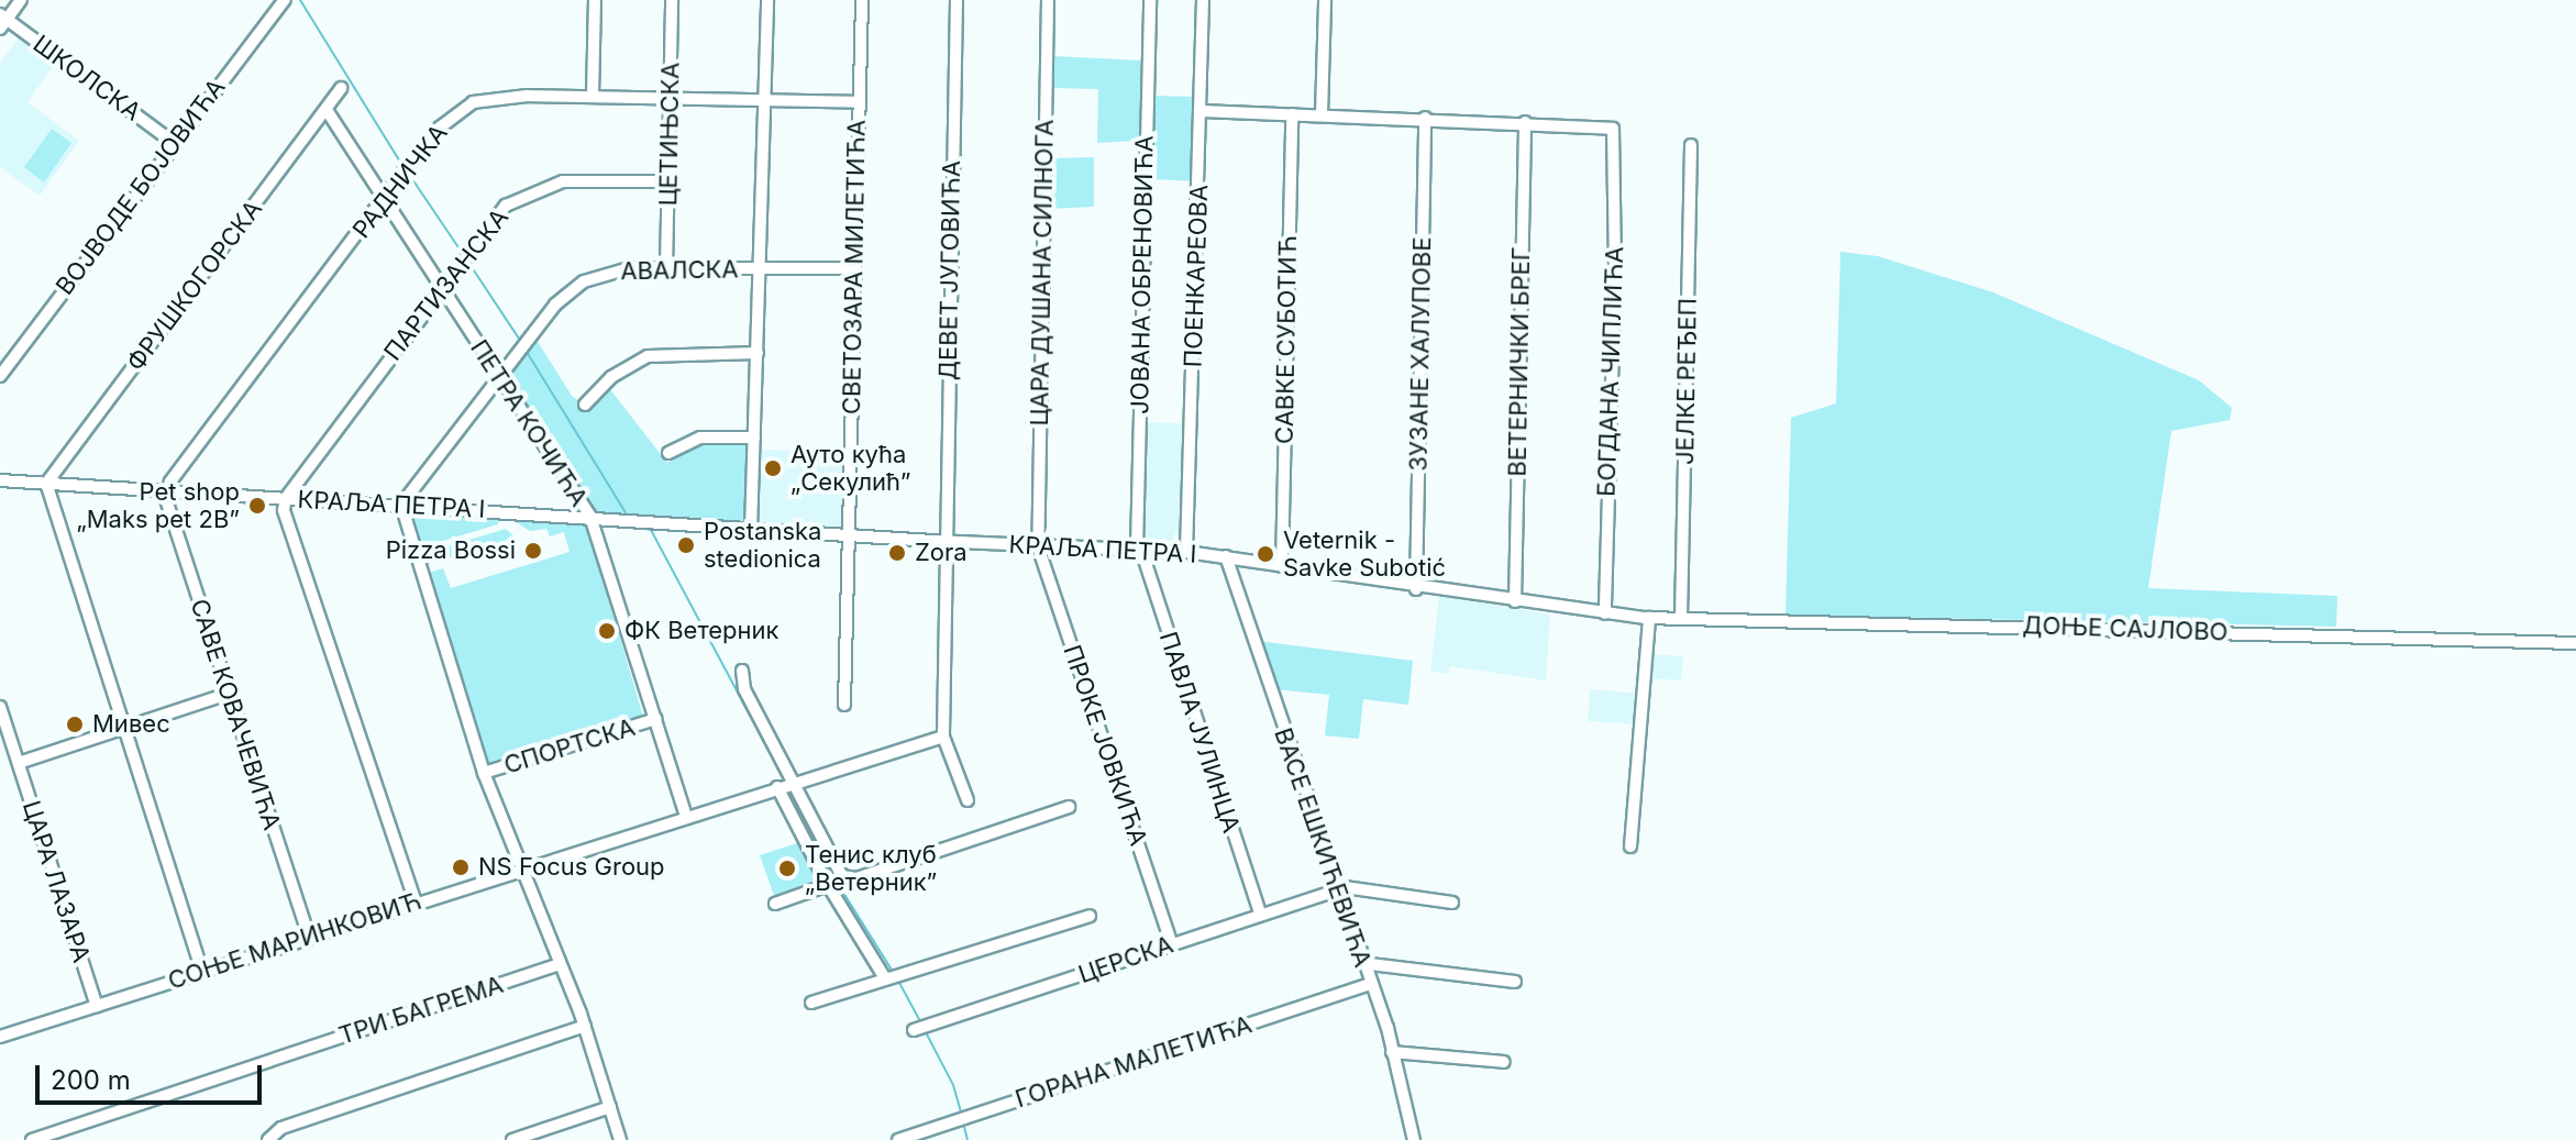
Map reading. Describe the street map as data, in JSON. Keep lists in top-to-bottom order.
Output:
{
  "streets": {
    "street": [
      "ШКОЛСКА",
      "ЦЕТИЊСКА",
      "РАДНИЧКА",
      "ВОЈВОДЕ БОЈОВИЋА",
      "СВЕТОЗАРА МИЛЕТИЋА",
      "АВАЛСКА",
      "ДЕВЕТ ЈУГОВИЋА",
      "ЦАРА ДУШАНА СИЛНОГА",
      "ЈОВАНА ОБРЕНОВИЋА",
      "ПОЕНКАРЕОВА",
      "ПАРТИЗАНСКА",
      "ФРУШКОГОРСКА",
      "САВКЕ СУБОТИЋ",
      "ЗУЗАНЕ ХАЛУПОВЕ",
      "ВЕТЕРНИЧКИ БРЕГ",
      "БОГДАНА ЧИПЛИЋА",
      "ЈЕЛКЕ РЕЂЕП",
      "ПЕТРА КОЧИЋА",
      "КРАЉА ПЕТРА I",
      "ДОЊЕ САЈЛОВО",
      "САВЕ КОВАЧЕВИЋА",
      "ПАВЛА ЈУЛИНЦА",
      "ПРОКЕ ЈОВКИЋА",
      "СПОРТСКА",
      "ВАСЕ ЕШКИЋЕВИЋА",
      "ЦАРА ЛАЗАРА",
      "СОЊЕ МАРИНКОВИЋ",
      "ЦЕРСКА",
      "ТРИ БАГРЕМА",
      "ГОРАНА МАЛЕТИЋА"
    ]
  },
  "crossings": [
    ["ШКОЛСКА", "ВОЈВОДЕ БОЈОВИЋА"],
    ["ЦЕТИЊСКА", "РАДНИЧКА"],
    ["ЦЕТИЊСКА", "АВАЛСКА"],
    ["ЦЕТИЊСКА", "ПАРТИЗАНСКА"],
    ["РАДНИЧКА", "СВЕТОЗАРА МИЛЕТИЋА"],
    ["РАДНИЧКА", "ПЕТРА КОЧИЋА"],
    ["РАДНИЧКА", "КРАЉА ПЕТРА I"],
    ["РАДНИЧКА", "САВЕ КОВАЧЕВИЋА"],
    ["СВЕТОЗАРА МИЛЕТИЋА", "АВАЛСКА"],
    ["СВЕТОЗАРА МИЛЕТИЋА", "КРАЉА ПЕТРА I"],
    ["АВАЛСКА", "ПЕТРА КОЧИЋА"],
    ["АВАЛСКА", "КРАЉА ПЕТРА I"],
    ["ДЕВЕТ ЈУГОВИЋА", "КРАЉА ПЕТРА I"],
    ["ДЕВЕТ ЈУГОВИЋА", "СОЊЕ МАРИНКОВИЋ"],
    ["ЦАРА ДУШАНА СИЛНОГА", "КРАЉА ПЕТРА I"],
    ["ЦАРА ДУШАНА СИЛНОГА", "ПРОКЕ ЈОВКИЋА"],
    ["ЈОВАНА ОБРЕНОВИЋА", "КРАЉА ПЕТРА I"],
    ["ЈОВАНА ОБРЕНОВИЋА", "ПАВЛА ЈУЛИНЦА"],
    ["ПОЕНКАРЕОВА", "КРАЉА ПЕТРА I"],
    ["ПАРТИЗАНСКА", "ПЕТРА КОЧИЋА"],
    ["ПАРТИЗАНСКА", "КРАЉА ПЕТРА I"],
    ["ФРУШКОГОРСКА", "ПЕТРА КОЧИЋА"],
    ["ФРУШКОГОРСКА", "КРАЉА ПЕТРА I"],
    ["САВКЕ СУБОТИЋ", "КРАЉА ПЕТРА I"],
    ["ЗУЗАНЕ ХАЛУПОВЕ", "КРАЉА ПЕТРА I"],
    ["ВЕТЕРНИЧКИ БРЕГ", "БОГДАНА ЧИПЛИЋА"],
    ["ВЕТЕРНИЧКИ БРЕГ", "КРАЉА ПЕТРА I"],
    ["БОГДАНА ЧИПЛИЋА", "КРАЉА ПЕТРА I"],
    ["ЈЕЛКЕ РЕЂЕП", "КРАЉА ПЕТРА I"],
    ["ЈЕЛКЕ РЕЂЕП", "ДОЊЕ САЈЛОВО"],
    ["ПЕТРА КОЧИЋА", "КРАЉА ПЕТРА I"],
    ["ПЕТРА КОЧИЋА", "СПОРТСКА"],
    ["ПЕТРА КОЧИЋА", "СОЊЕ МАРИНКОВИЋ"],
    ["КРАЉА ПЕТРА I", "ДОЊЕ САЈЛОВО"],
    ["КРАЉА ПЕТРА I", "САВЕ КОВАЧЕВИЋА"],
    ["КРАЉА ПЕТРА I", "ПАВЛА ЈУЛИНЦА"],
    ["КРАЉА ПЕТРА I", "ПРОКЕ ЈОВКИЋА"],
    ["КРАЉА ПЕТРА I", "ВАСЕ ЕШКИЋЕВИЋА"],
    ["САВЕ КОВАЧЕВИЋА", "СОЊЕ МАРИНКОВИЋ"],
    ["ПАВЛА ЈУЛИНЦА", "ЦЕРСКА"],
    ["ПРОКЕ ЈОВКИЋА", "ЦЕРСКА"],
    ["ВАСЕ ЕШКИЋЕВИЋА", "ЦЕРСКА"],
    ["ВАСЕ ЕШКИЋЕВИЋА", "ГОРАНА МАЛЕТИЋА"],
    ["ЦАРА ЛАЗАРА", "СОЊЕ МАРИНКОВИЋ"]
  ],
  "places": [
    "Ауто кућа „Секулић”",
    "Pet shop „Maks pet 2B”",
    "Postanska stedionica",
    "Pizza Bossi",
    "Zora",
    "Veternik - Savke Subotić",
    "ФК Ветерник",
    "Мивес",
    "NS Focus Group",
    "Тенис клуб „Ветерник”"
  ],
  "scale_bar": "200 m"
}
